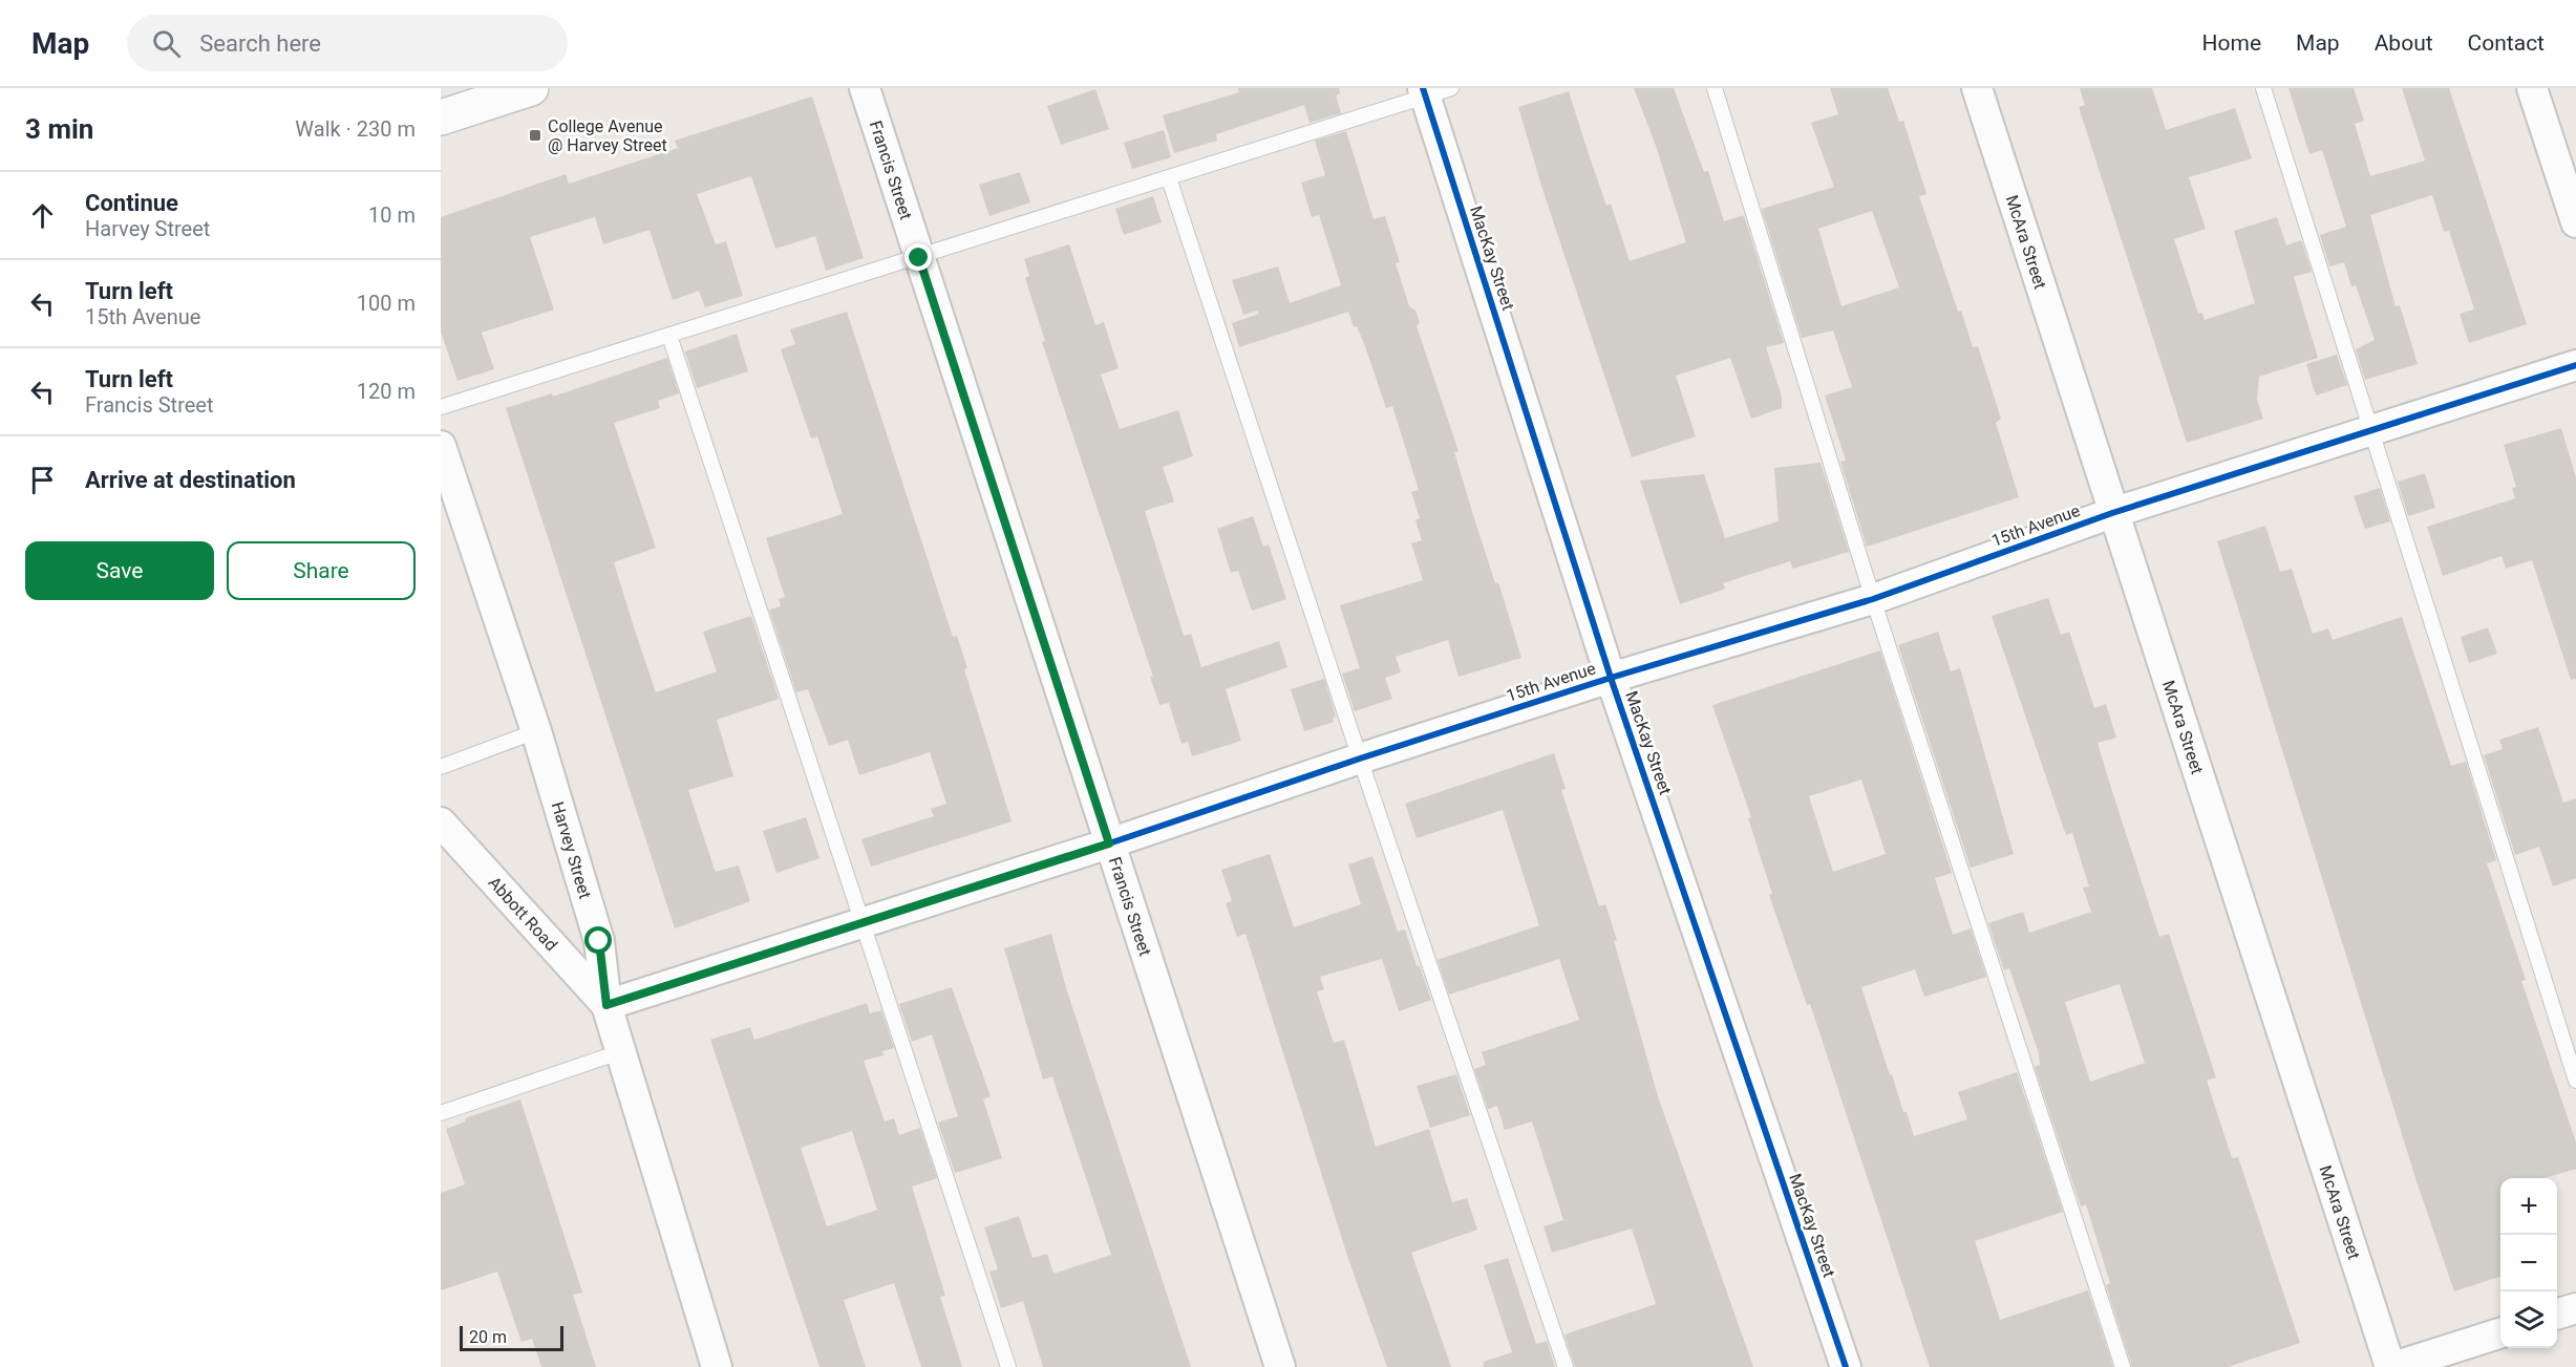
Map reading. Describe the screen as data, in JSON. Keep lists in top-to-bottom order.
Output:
{
  "streets": {
    "street": [
      "Francis Street",
      "McAra Street",
      "MacKay Street",
      "15th Avenue",
      "Harvey Street",
      "Abbott Road"
    ]
  },
  "crossings": [
    ["Francis Street", "15th Avenue"],
    ["McAra Street", "15th Avenue"],
    ["MacKay Street", "15th Avenue"],
    ["15th Avenue", "Harvey Street"],
    ["15th Avenue", "Abbott Road"],
    ["Harvey Street", "Abbott Road"]
  ],
  "places": {
    "transit": ["College Avenue @ Harvey Street"]
  },
  "scale_bar": "20 m",
  "page": {
    "header": "Map",
    "search": "Search here",
    "nav": [
      "Home",
      "Map",
      "About",
      "Contact"
    ],
    "heading": ["3 min", "Walk · 230 m"],
    "list": [
      ["Continue", "Harvey Street", "10 m"],
      ["Turn left", "15th Avenue", "100 m"],
      ["Turn left", "Francis Street", "120 m"],
      "Arrive at destination"
    ],
    "buttons": ["Save", "Share"],
    "map_buttons": ["+", "−"],
    "scale": "20 m"
  }
}
